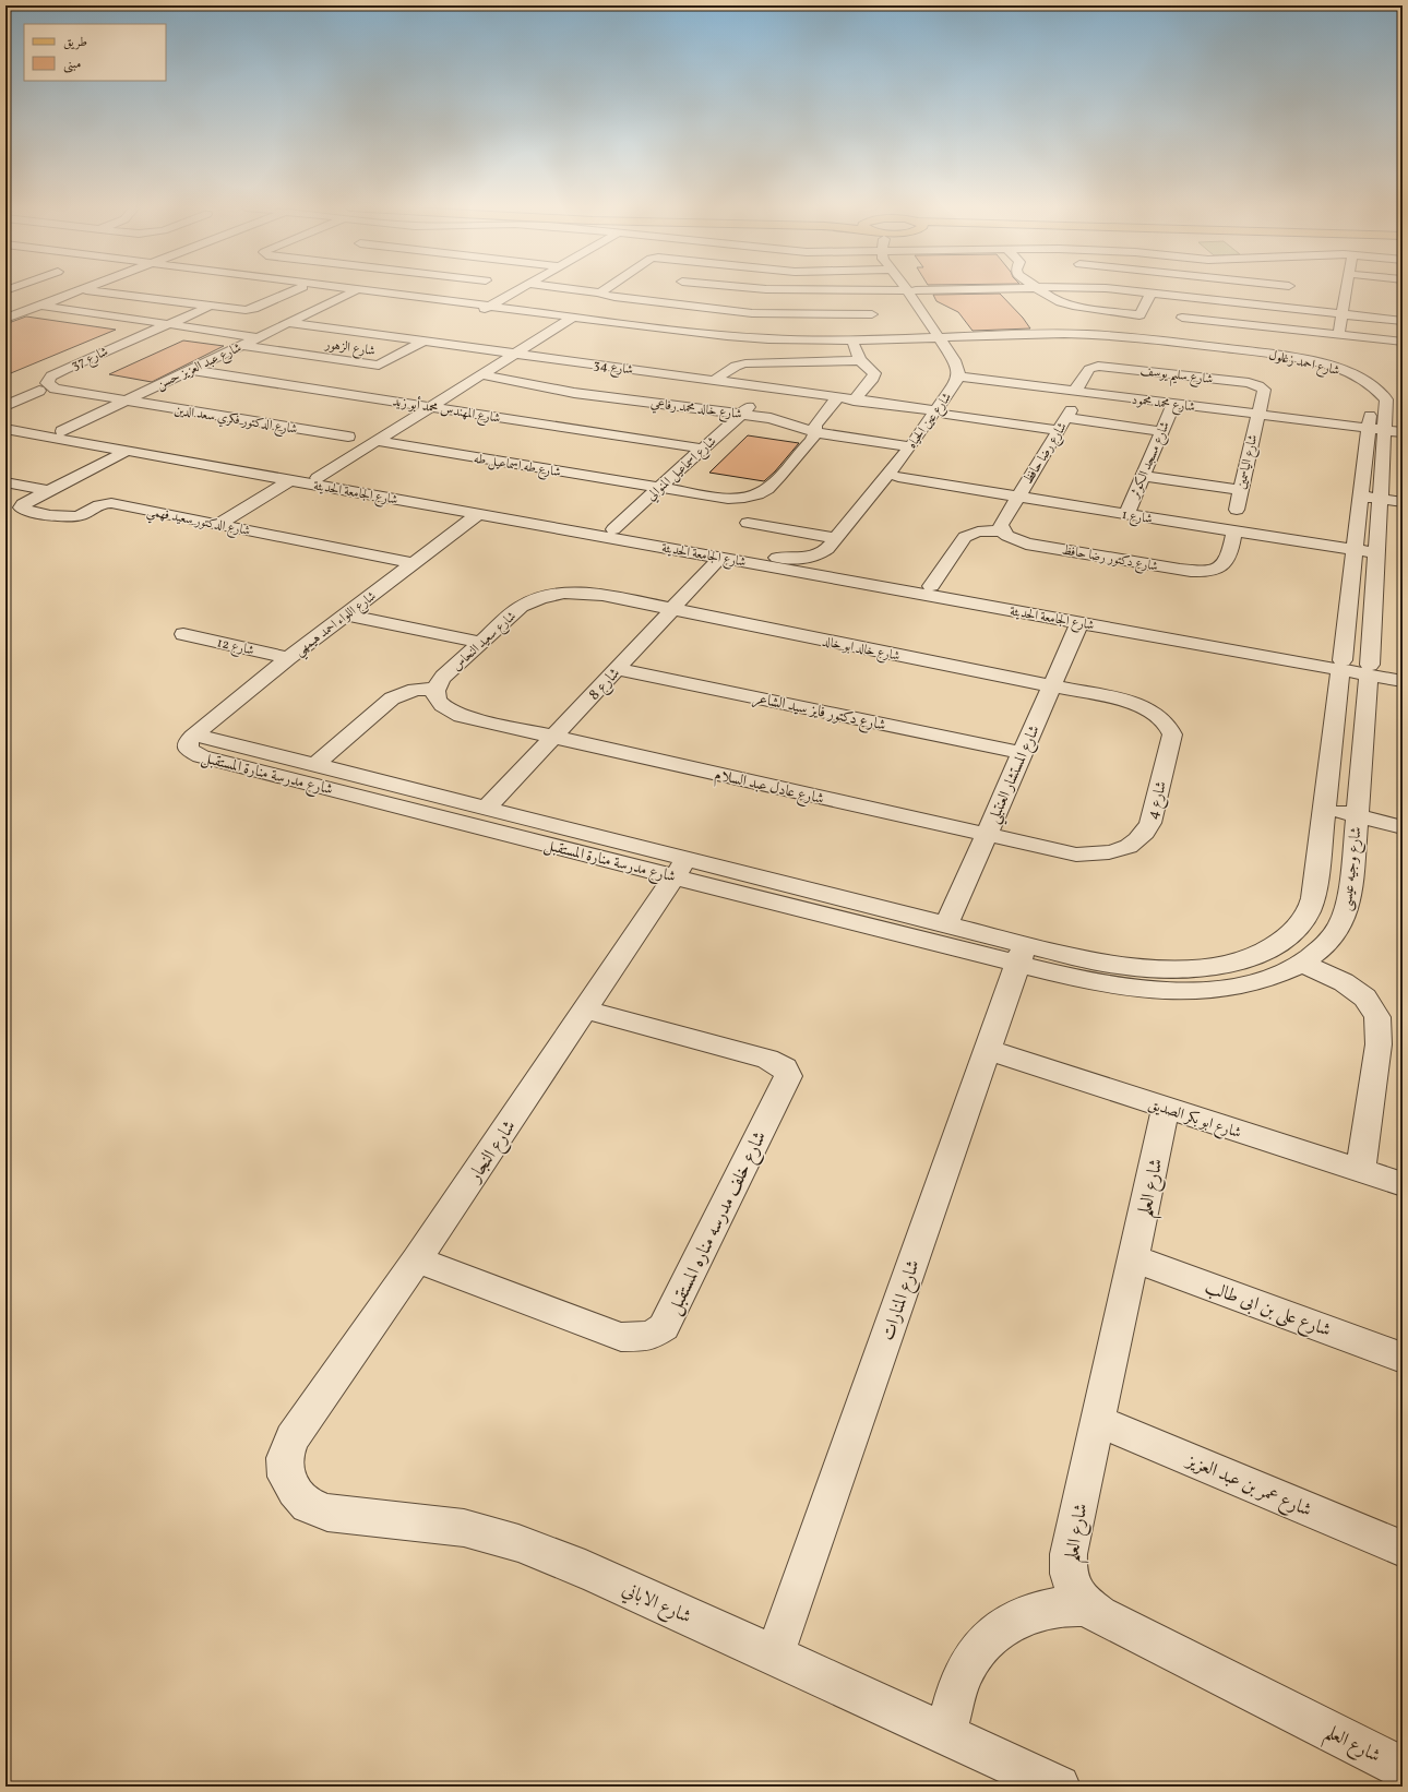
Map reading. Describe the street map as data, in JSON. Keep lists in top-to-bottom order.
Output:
{
  "streets": {
    "street": [
      "شارع الزهور",
      "شارع 37",
      "شارع احمد زغلول",
      "شارع عبد العزيز حسن",
      "شارع 34",
      "شارع سليم يوسف",
      "شارع محمد محمود",
      "شارع خالد محمد رفاعي",
      "شارع المهندس محمد أبو زيد",
      "شارع الدكتور فكري سعد الدين",
      "شارع عين الحياه",
      "شارع رضا حافظ",
      "شارع مسجد الكوثر",
      "شارع الياسمين",
      "شارع طه اسماعيل طه",
      "شارع اسماعيل المنوالي",
      "شارع الجامعة الحديثة",
      "شارع 1",
      "شارع الدكتور سعيد فهمي",
      "شارع دكتور رضا حافظ",
      "شارع اللواء احمد هيمهي",
      "شارع سعيد النحاس",
      "شارع 12",
      "شارع خالد ابو خالد",
      "شارع 8",
      "شارع دكتور فايز سيد الشاعر",
      "شارع مدرسة منارة المستقبل",
      "شارع المستشار العنتبلي",
      "شارع عادل عبد السلام",
      "شارع 4",
      "شارع وجيه عيسى",
      "شارع ابو بكر الصديق",
      "شارع النجار",
      "شارع العلم",
      "شارع خلف مدرسه مناره المستقبل",
      "شارع المنارات",
      "شارع على بن ابى طالب",
      "شارع عمر بن عبد العزيز",
      "شارع الاباني"
    ]
  },
  "crossings": [
    ["شارع الزهور", "شارع عبد العزيز حسن"],
    ["شارع الزهور", "شارع 34"],
    ["شارع 37", "شارع عبد العزيز حسن"],
    ["شارع 37", "شارع الدكتور فكري سعد الدين"],
    ["شارع احمد زغلول", "شارع محمد محمود"],
    ["شارع احمد زغلول", "شارع عين الحياه"],
    ["شارع احمد زغلول", "شارع الجامعة الحديثة"],
    ["شارع احمد زغلول", "شارع 1"],
    ["شارع احمد زغلول", "شارع وجيه عيسى"],
    ["شارع عبد العزيز حسن", "شارع 34"],
    ["شارع عبد العزيز حسن", "شارع المهندس محمد أبو زيد"],
    ["شارع عبد العزيز حسن", "شارع الدكتور فكري سعد الدين"],
    ["شارع عبد العزيز حسن", "شارع الجامعة الحديثة"],
    ["شارع 34", "شارع عين الحياه"],
    ["شارع 34", "شارع رضا حافظ"],
    ["شارع 34", "شارع مسجد الكوثر"],
    ["شارع 34", "شارع طه اسماعيل طه"],
    ["شارع 34", "شارع اسماعيل المنوالي"],
    ["شارع سليم يوسف", "شارع محمد محمود"],
    ["شارع سليم يوسف", "شارع الياسمين"],
    ["شارع محمد محمود", "شارع عين الحياه"],
    ["شارع محمد محمود", "شارع مسجد الكوثر"],
    ["شارع محمد محمود", "شارع الياسمين"],
    ["شارع خالد محمد رفاعي", "شارع عين الحياه"],
    ["شارع خالد محمد رفاعي", "شارع طه اسماعيل طه"],
    ["شارع خالد محمد رفاعي", "شارع اسماعيل المنوالي"],
    ["شارع المهندس محمد أبو زيد", "شارع اسماعيل المنوالي"],
    ["شارع عين الحياه", "شارع الجامعة الحديثة"],
    ["شارع عين الحياه", "شارع 1"],
    ["شارع رضا حافظ", "شارع 1"],
    ["شارع مسجد الكوثر", "شارع 1"],
    ["شارع طه اسماعيل طه", "شارع اسماعيل المنوالي"],
    ["شارع اسماعيل المنوالي", "شارع الجامعة الحديثة"],
    ["شارع الجامعة الحديثة", "شارع اللواء احمد هيمهي"],
    ["شارع الجامعة الحديثة", "شارع 8"],
    ["شارع الجامعة الحديثة", "شارع المستشار العنتبلي"],
    ["شارع الجامعة الحديثة", "شارع وجيه عيسى"],
    ["شارع 1", "شارع دكتور رضا حافظ"],
    ["شارع الدكتور سعيد فهمي", "شارع اللواء احمد هيمهي"],
    ["شارع اللواء احمد هيمهي", "شارع 12"],
    ["شارع اللواء احمد هيمهي", "شارع مدرسة منارة المستقبل"],
    ["شارع سعيد النحاس", "شارع خالد ابو خالد"],
    ["شارع سعيد النحاس", "شارع 8"],
    ["شارع خالد ابو خالد", "شارع 8"],
    ["شارع خالد ابو خالد", "شارع المستشار العنتبلي"],
    ["شارع خالد ابو خالد", "شارع 4"],
    ["شارع 8", "شارع دكتور فايز سيد الشاعر"],
    ["شارع 8", "شارع مدرسة منارة المستقبل"],
    ["شارع 8", "شارع عادل عبد السلام"],
    ["شارع دكتور فايز سيد الشاعر", "شارع المستشار العنتبلي"],
    ["شارع مدرسة منارة المستقبل", "شارع المستشار العنتبلي"],
    ["شارع مدرسة منارة المستقبل", "شارع وجيه عيسى"],
    ["شارع مدرسة منارة المستقبل", "شارع النجار"],
    ["شارع مدرسة منارة المستقبل", "شارع المنارات"],
    ["شارع المستشار العنتبلي", "شارع عادل عبد السلام"],
    ["شارع المستشار العنتبلي", "شارع 4"],
    ["شارع عادل عبد السلام", "شارع 4"],
    ["شارع وجيه عيسى", "شارع المنارات"],
    ["شارع ابو بكر الصديق", "شارع العلم"],
    ["شارع ابو بكر الصديق", "شارع المنارات"],
    ["شارع النجار", "شارع خلف مدرسه مناره المستقبل"],
    ["شارع النجار", "شارع الاباني"],
    ["شارع العلم", "شارع على بن ابى طالب"],
    ["شارع العلم", "شارع عمر بن عبد العزيز"],
    ["شارع المنارات", "شارع الاباني"]
  ],
  "legend": ["طريق", "مبنى"]
}
